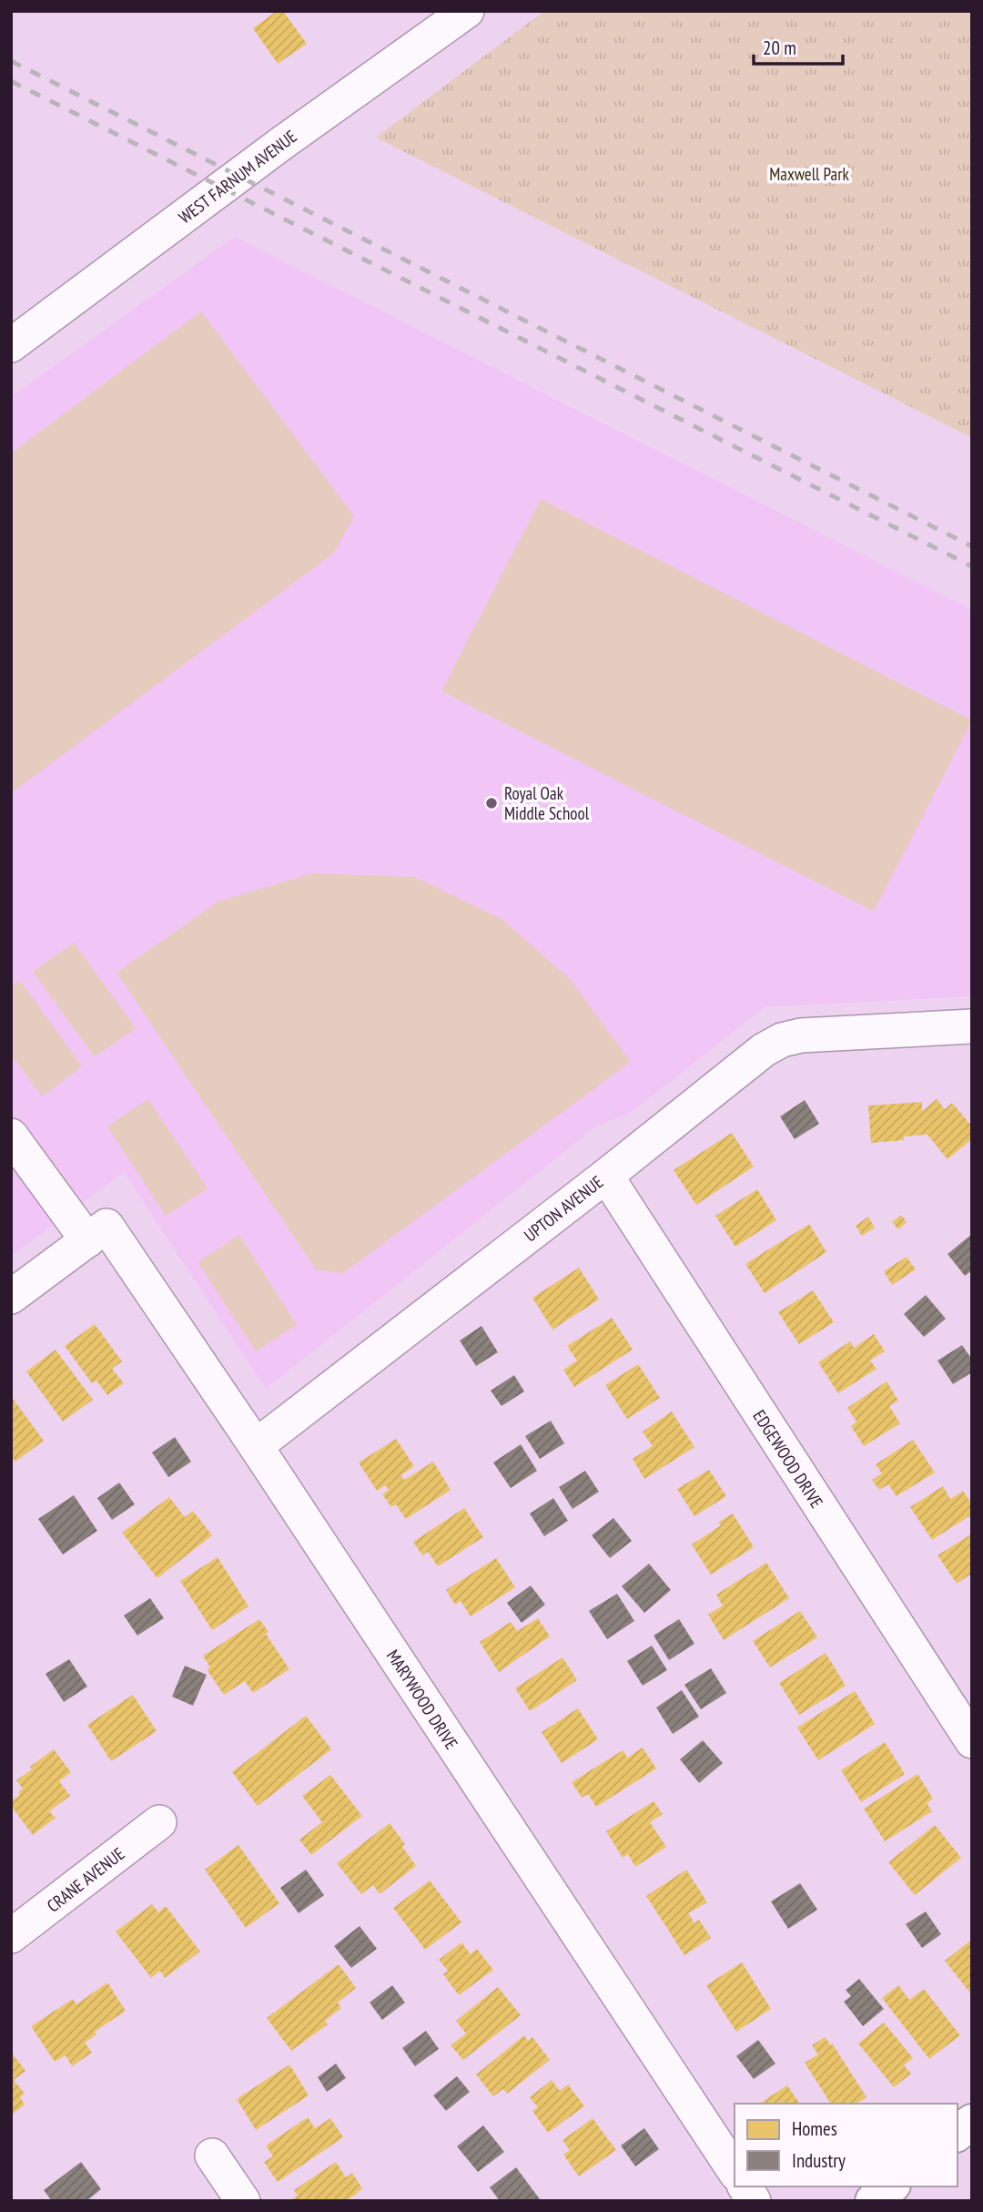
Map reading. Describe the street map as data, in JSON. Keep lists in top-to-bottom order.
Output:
{
  "streets": {
    "street": [
      "WEST FARNUM AVENUE",
      "UPTON AVENUE",
      "EDGEWOOD DRIVE",
      "MARYWOOD DRIVE",
      "CRANE AVENUE"
    ]
  },
  "crossings": [
    ["UPTON AVENUE", "EDGEWOOD DRIVE"],
    ["UPTON AVENUE", "MARYWOOD DRIVE"]
  ],
  "parks": ["Maxwell Park"],
  "places": ["Royal Oak Middle School"],
  "legend": ["Homes", "Industry"],
  "scale_bar": "20 m"
}
